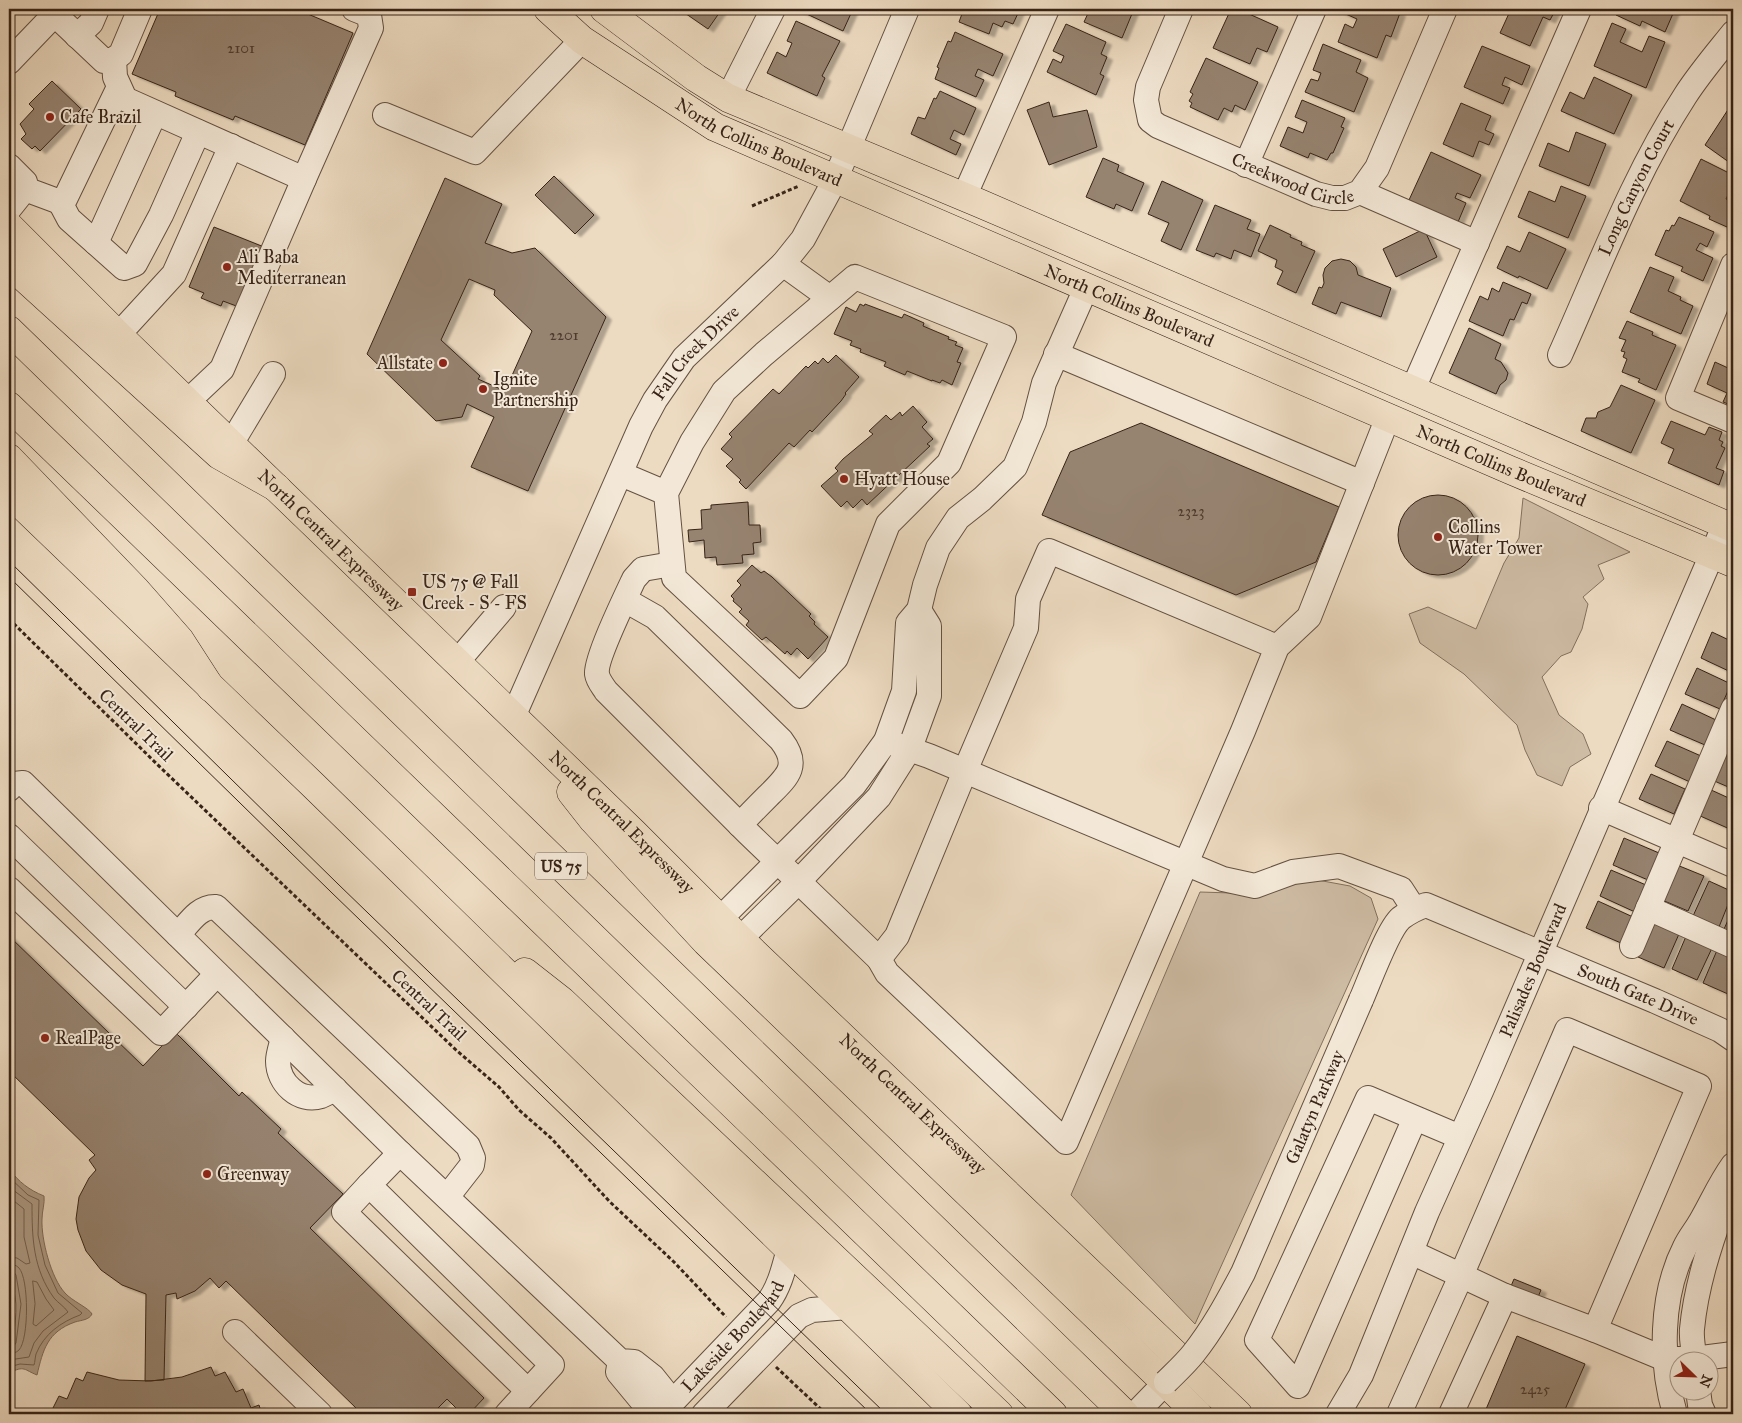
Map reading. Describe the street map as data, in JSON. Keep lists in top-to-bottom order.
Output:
{
  "streets": {
    "main road": ["North Collins Boulevard", "North Central Expressway", "US 75"],
    "street": [
      "Creekwood Circle",
      "Long Canyon Court",
      "Fall Creek Drive",
      "Palisades Boulevard",
      "South Gate Drive",
      "Galatyn Parkway",
      "Lakeside Boulevard"
    ],
    "path": ["Central Trail"]
  },
  "crossings": [
    ["North Collins Boulevard", "Fall Creek Drive"],
    ["North Collins Boulevard", "Palisades Boulevard"],
    ["Fall Creek Drive", "North Central Expressway"],
    ["Central Trail", "Lakeside Boulevard"],
    ["Palisades Boulevard", "South Gate Drive"]
  ],
  "places": {
    "other": [
      "Cafe Brazil",
      "Ali Baba Mediterranean",
      "Allstate",
      "Ignite Partnership",
      "Hyatt House",
      "Collins Water Tower",
      "RealPage",
      "Greenway"
    ],
    "transit": ["US 75 @ Fall Creek - S - FS"]
  },
  "house_numbers": [
    "2101",
    "2201",
    "2323",
    "2425"
  ],
  "north": "bottom right"
}
